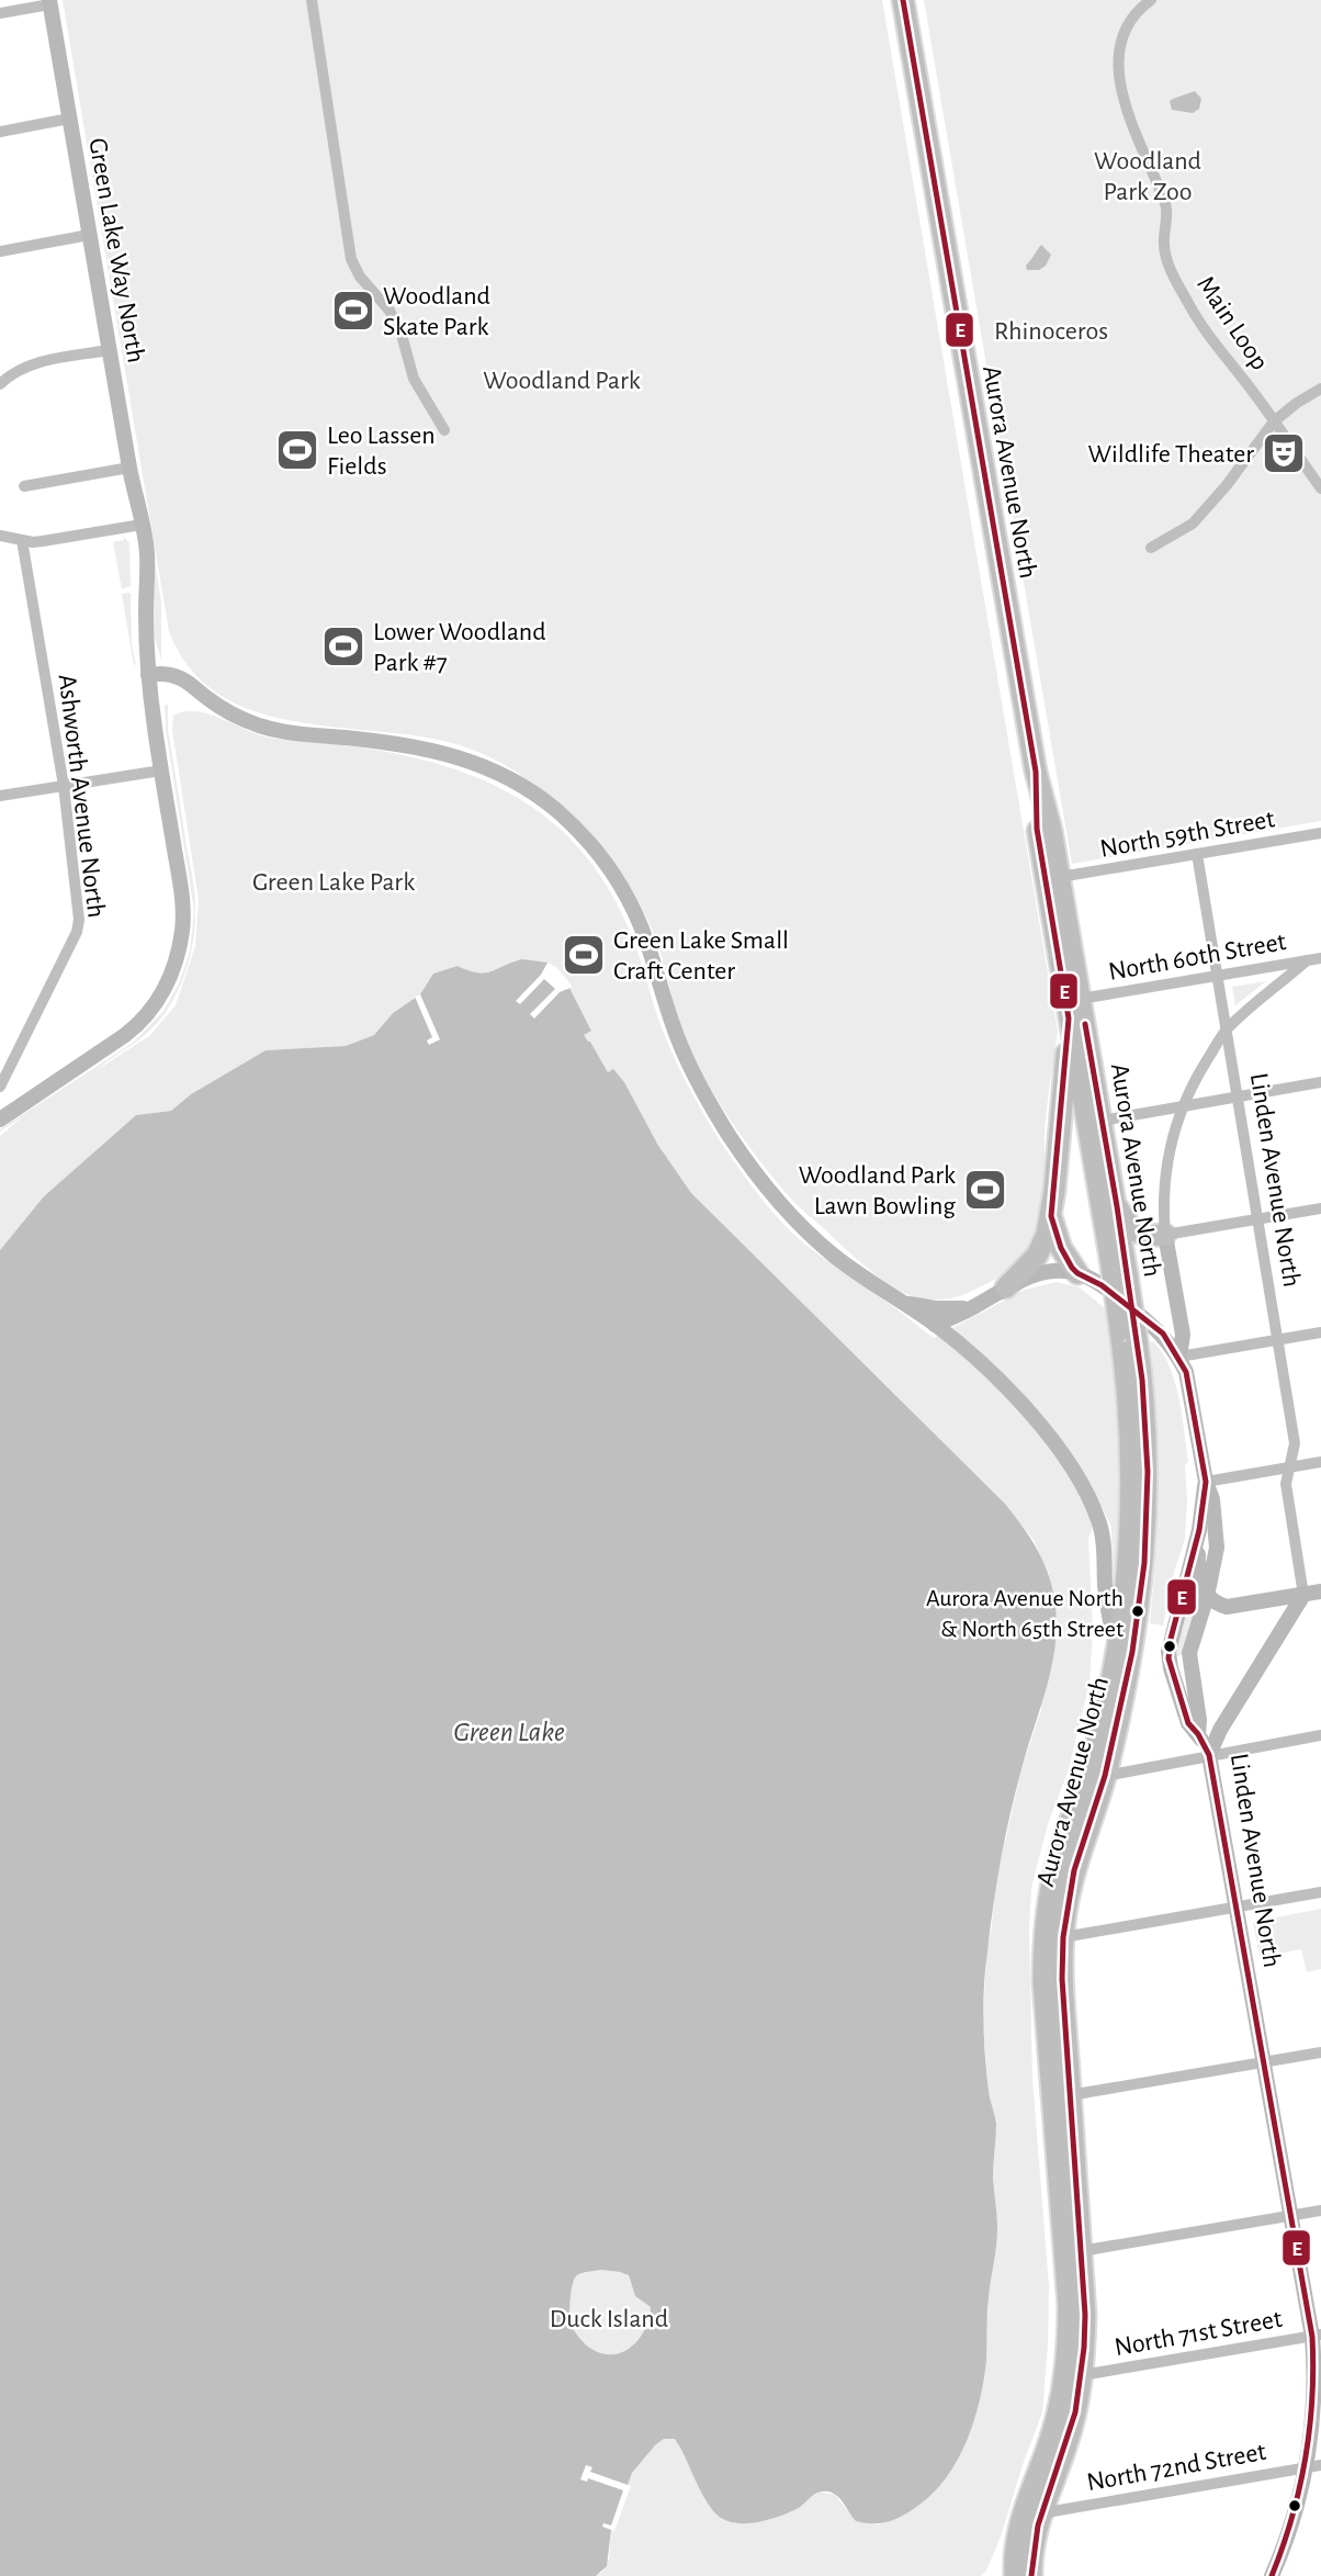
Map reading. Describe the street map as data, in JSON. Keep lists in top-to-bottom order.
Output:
{
  "streets": {
    "highway": ["Aurora Avenue North"],
    "main road": ["Green Lake Way North", "Linden Avenue North"],
    "street": [
      "Main Loop",
      "Ashworth Avenue North",
      "North 59th Street",
      "North 60th Street",
      "North 71st Street",
      "North 72nd Street"
    ]
  },
  "crossings": [
    ["Aurora Avenue North", "North 59th Street"],
    ["Aurora Avenue North", "North 60th Street"],
    ["Aurora Avenue North", "North 71st Street"],
    ["Aurora Avenue North", "North 72nd Street"],
    ["North 59th Street", "Linden Avenue North"],
    ["North 60th Street", "Linden Avenue North"],
    ["Linden Avenue North", "North 71st Street"],
    ["Linden Avenue North", "North 72nd Street"]
  ],
  "water": ["Green Lake"],
  "parks": [
    "Woodland Park Zoo",
    "Rhinoceros",
    "Woodland Park",
    "Green Lake Park",
    "Duck Island"
  ],
  "places": {
    "sports": [
      "Woodland Skate Park",
      "Leo Lassen Fields",
      "Lower Woodland Park #7",
      "Green Lake Small Craft Center",
      "Woodland Park Lawn Bowling"
    ],
    "theatre": ["Wildlife Theater"],
    "other": ["Aurora Avenue North & North 65th Street"]
  },
  "lines": ["transit line E"]
}
